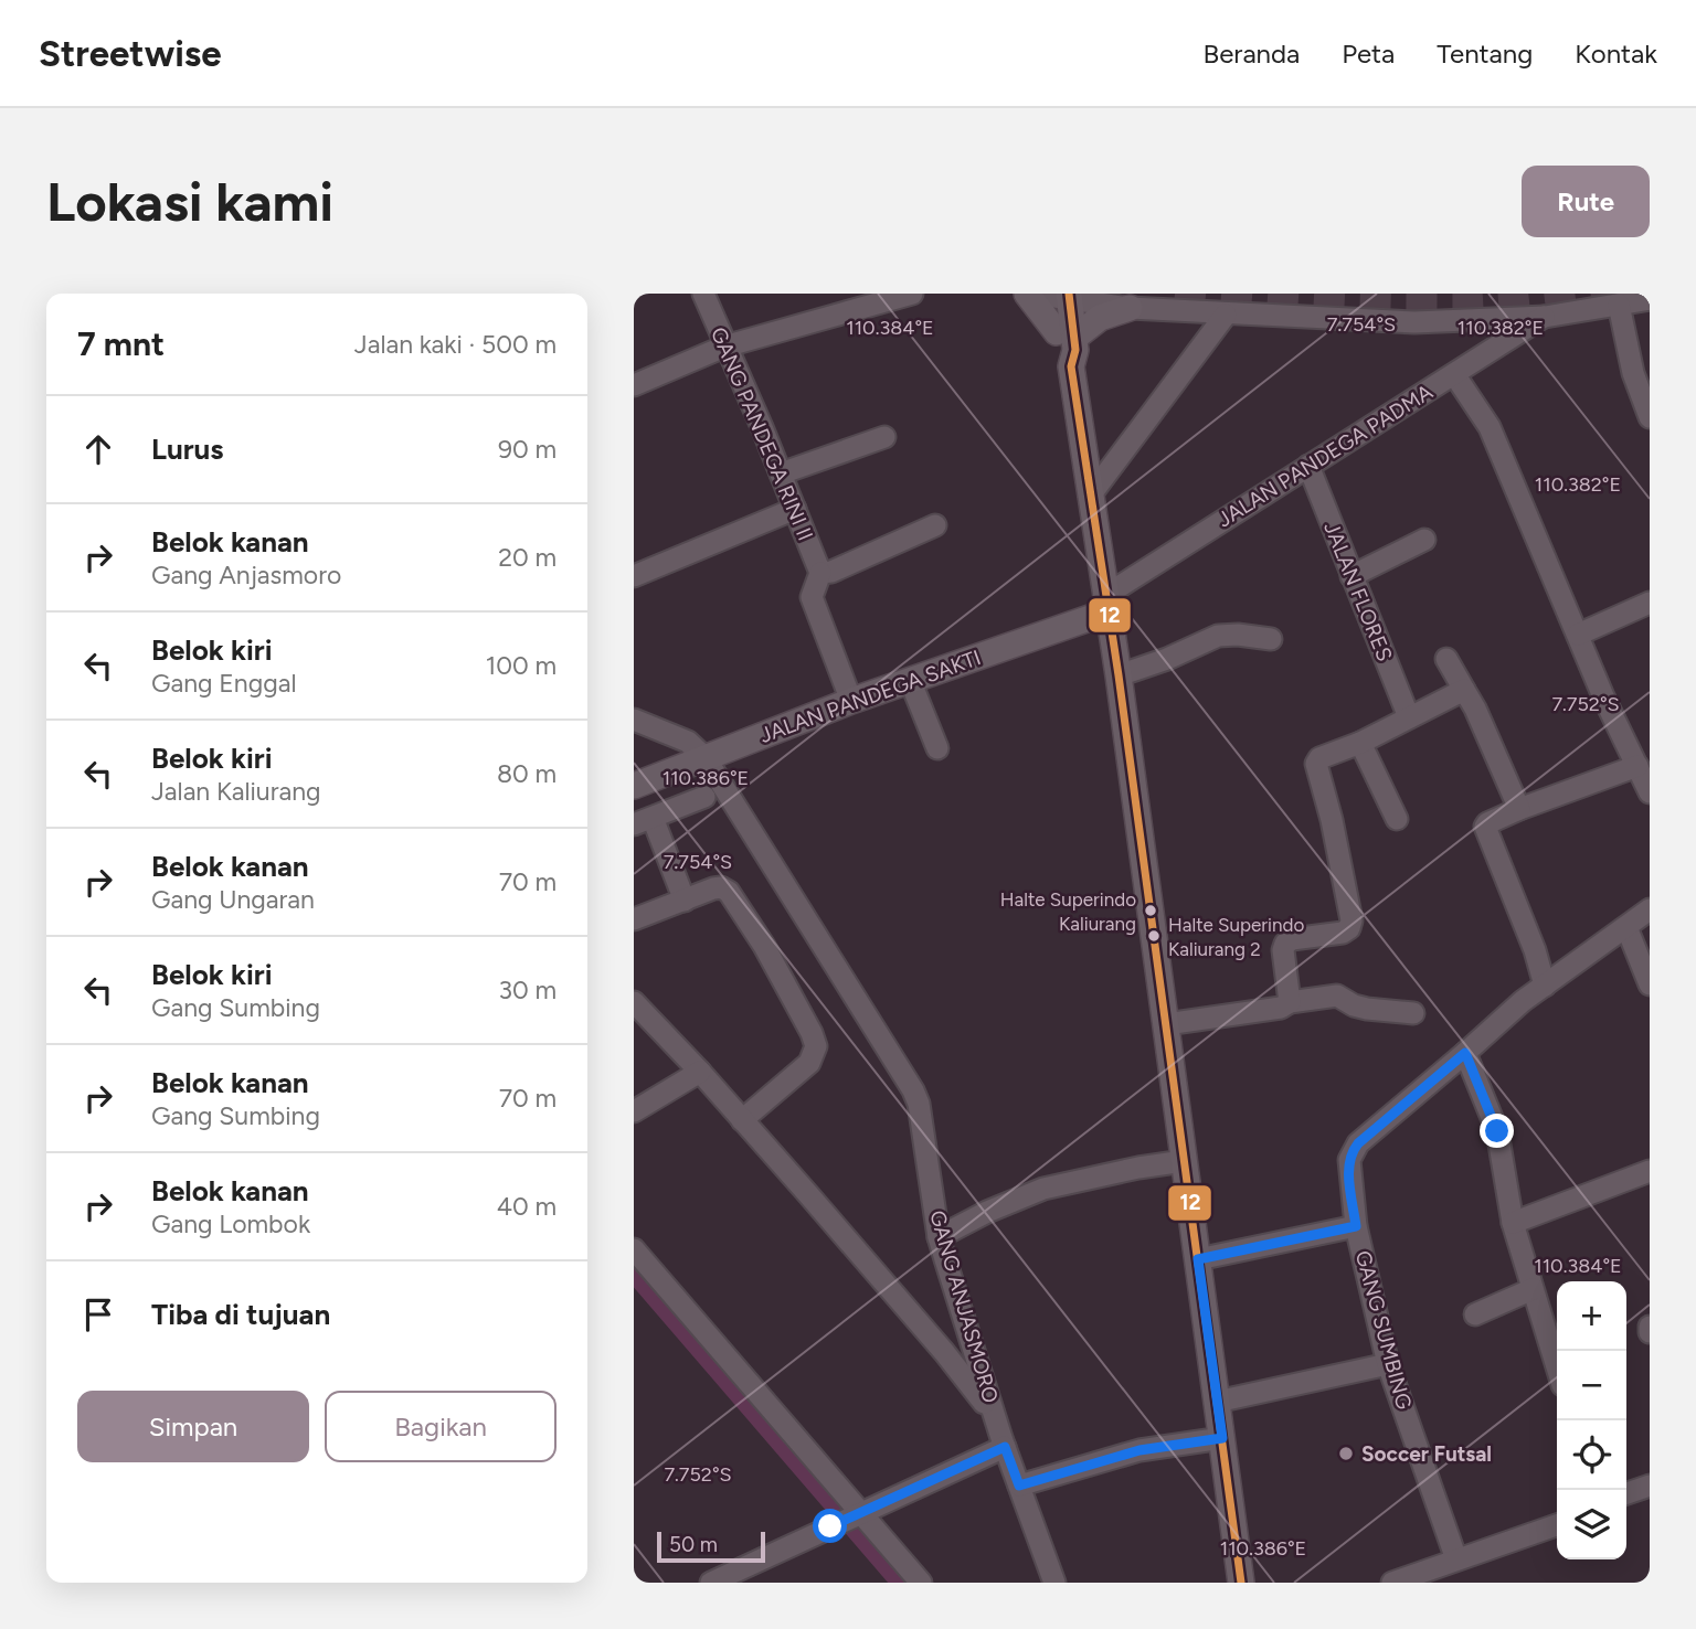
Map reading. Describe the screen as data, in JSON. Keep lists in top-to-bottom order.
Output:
{
  "streets": {
    "main road": ["JALAN PANDEGA SAKTI"],
    "street": [
      "GANG PANDEGA RINI II",
      "JALAN PANDEGA PADMA",
      "JALAN FLORES",
      "GANG ANJASMORO",
      "GANG SUMBING"
    ]
  },
  "crossings": [
    ["GANG PANDEGA RINI II", "JALAN PANDEGA SAKTI"],
    ["JALAN PANDEGA PADMA", "JALAN FLORES"],
    ["JALAN PANDEGA PADMA", "JALAN PANDEGA SAKTI"],
    ["JALAN PANDEGA SAKTI", "GANG ANJASMORO"]
  ],
  "places": ["Halte Superindo Kaliurang", "Halte Superindo Kaliurang 2", "Soccer Futsal"],
  "lines": ["transit line 12"],
  "scale_bar": "50 m",
  "page": {
    "header": "Streetwise",
    "nav": [
      "Beranda",
      "Peta",
      "Tentang",
      "Kontak"
    ],
    "buttons": [
      "Rute",
      ["Simpan", "Bagikan"]
    ],
    "title": "Lokasi kami",
    "heading": ["7 mnt", "Jalan kaki · 500 m"],
    "list": [
      ["Lurus", "90 m"],
      ["Belok kanan", "Gang Anjasmoro", "20 m"],
      ["Belok kiri", "Gang Enggal", "100 m"],
      ["Belok kiri", "Jalan Kaliurang", "80 m"],
      ["Belok kanan", "Gang Ungaran", "70 m"],
      ["Belok kiri", "Gang Sumbing", "30 m"],
      ["Belok kanan", "Gang Sumbing", "70 m"],
      ["Belok kanan", "Gang Lombok", "40 m"],
      "Tiba di tujuan"
    ],
    "map_buttons": ["+", "−"],
    "scale": "50 m"
  },
  "coordinates": [
    "7.754°S",
    "110.384°E",
    "110.382°E",
    "7.752°S",
    "110.386°E"
  ]
}
